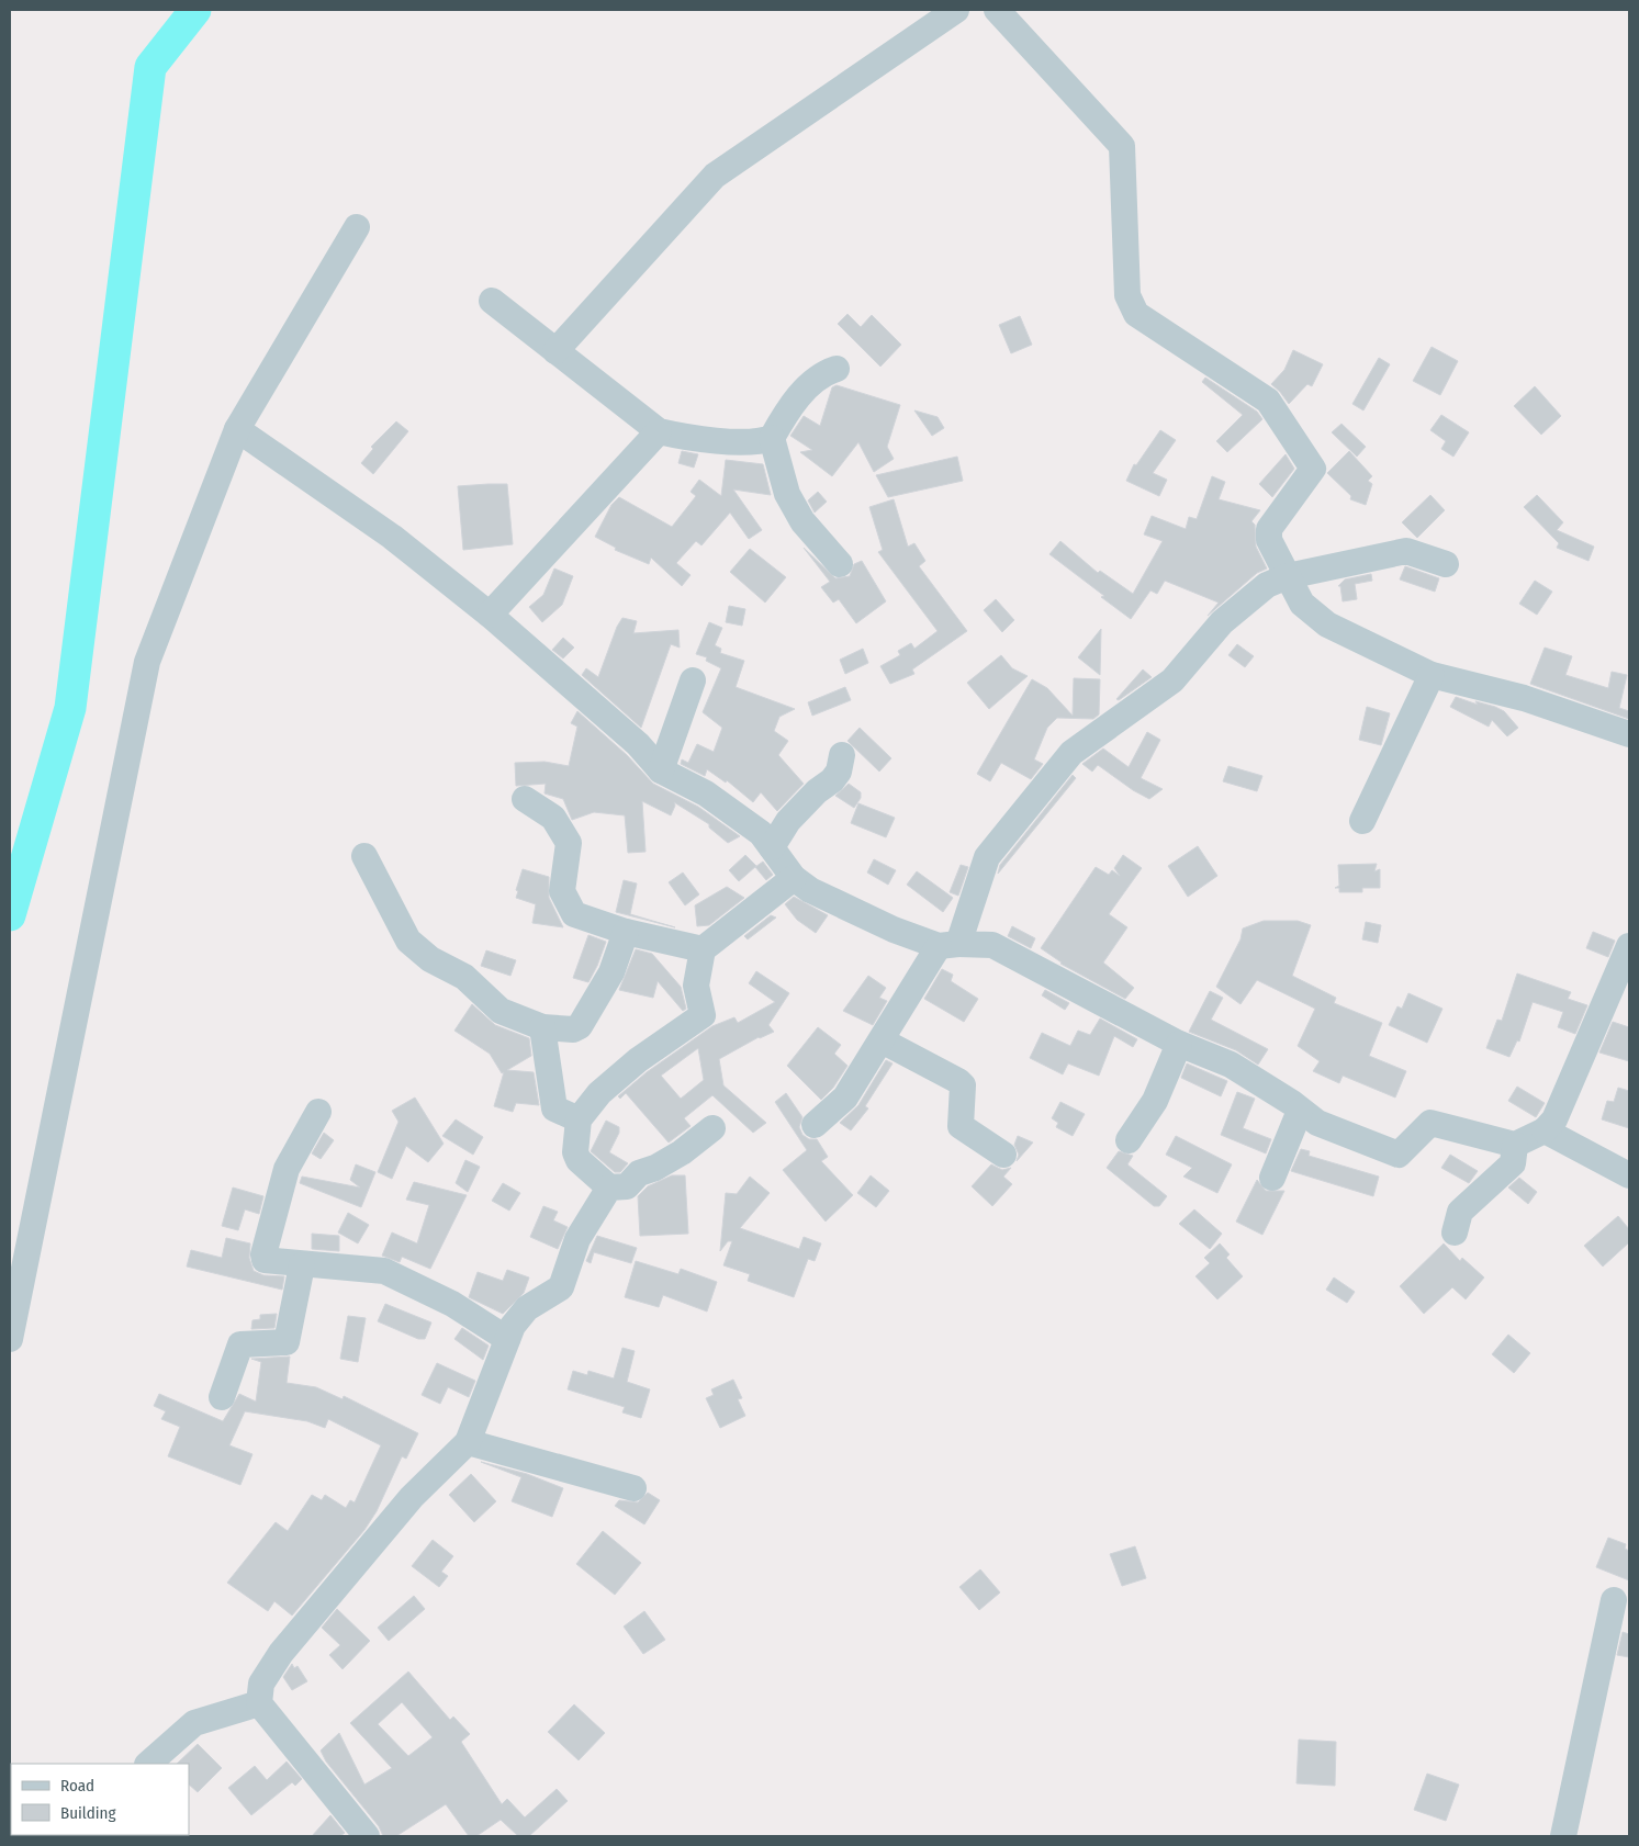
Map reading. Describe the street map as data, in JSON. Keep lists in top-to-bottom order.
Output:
{
  "legend": ["Road", "Building"]
}
